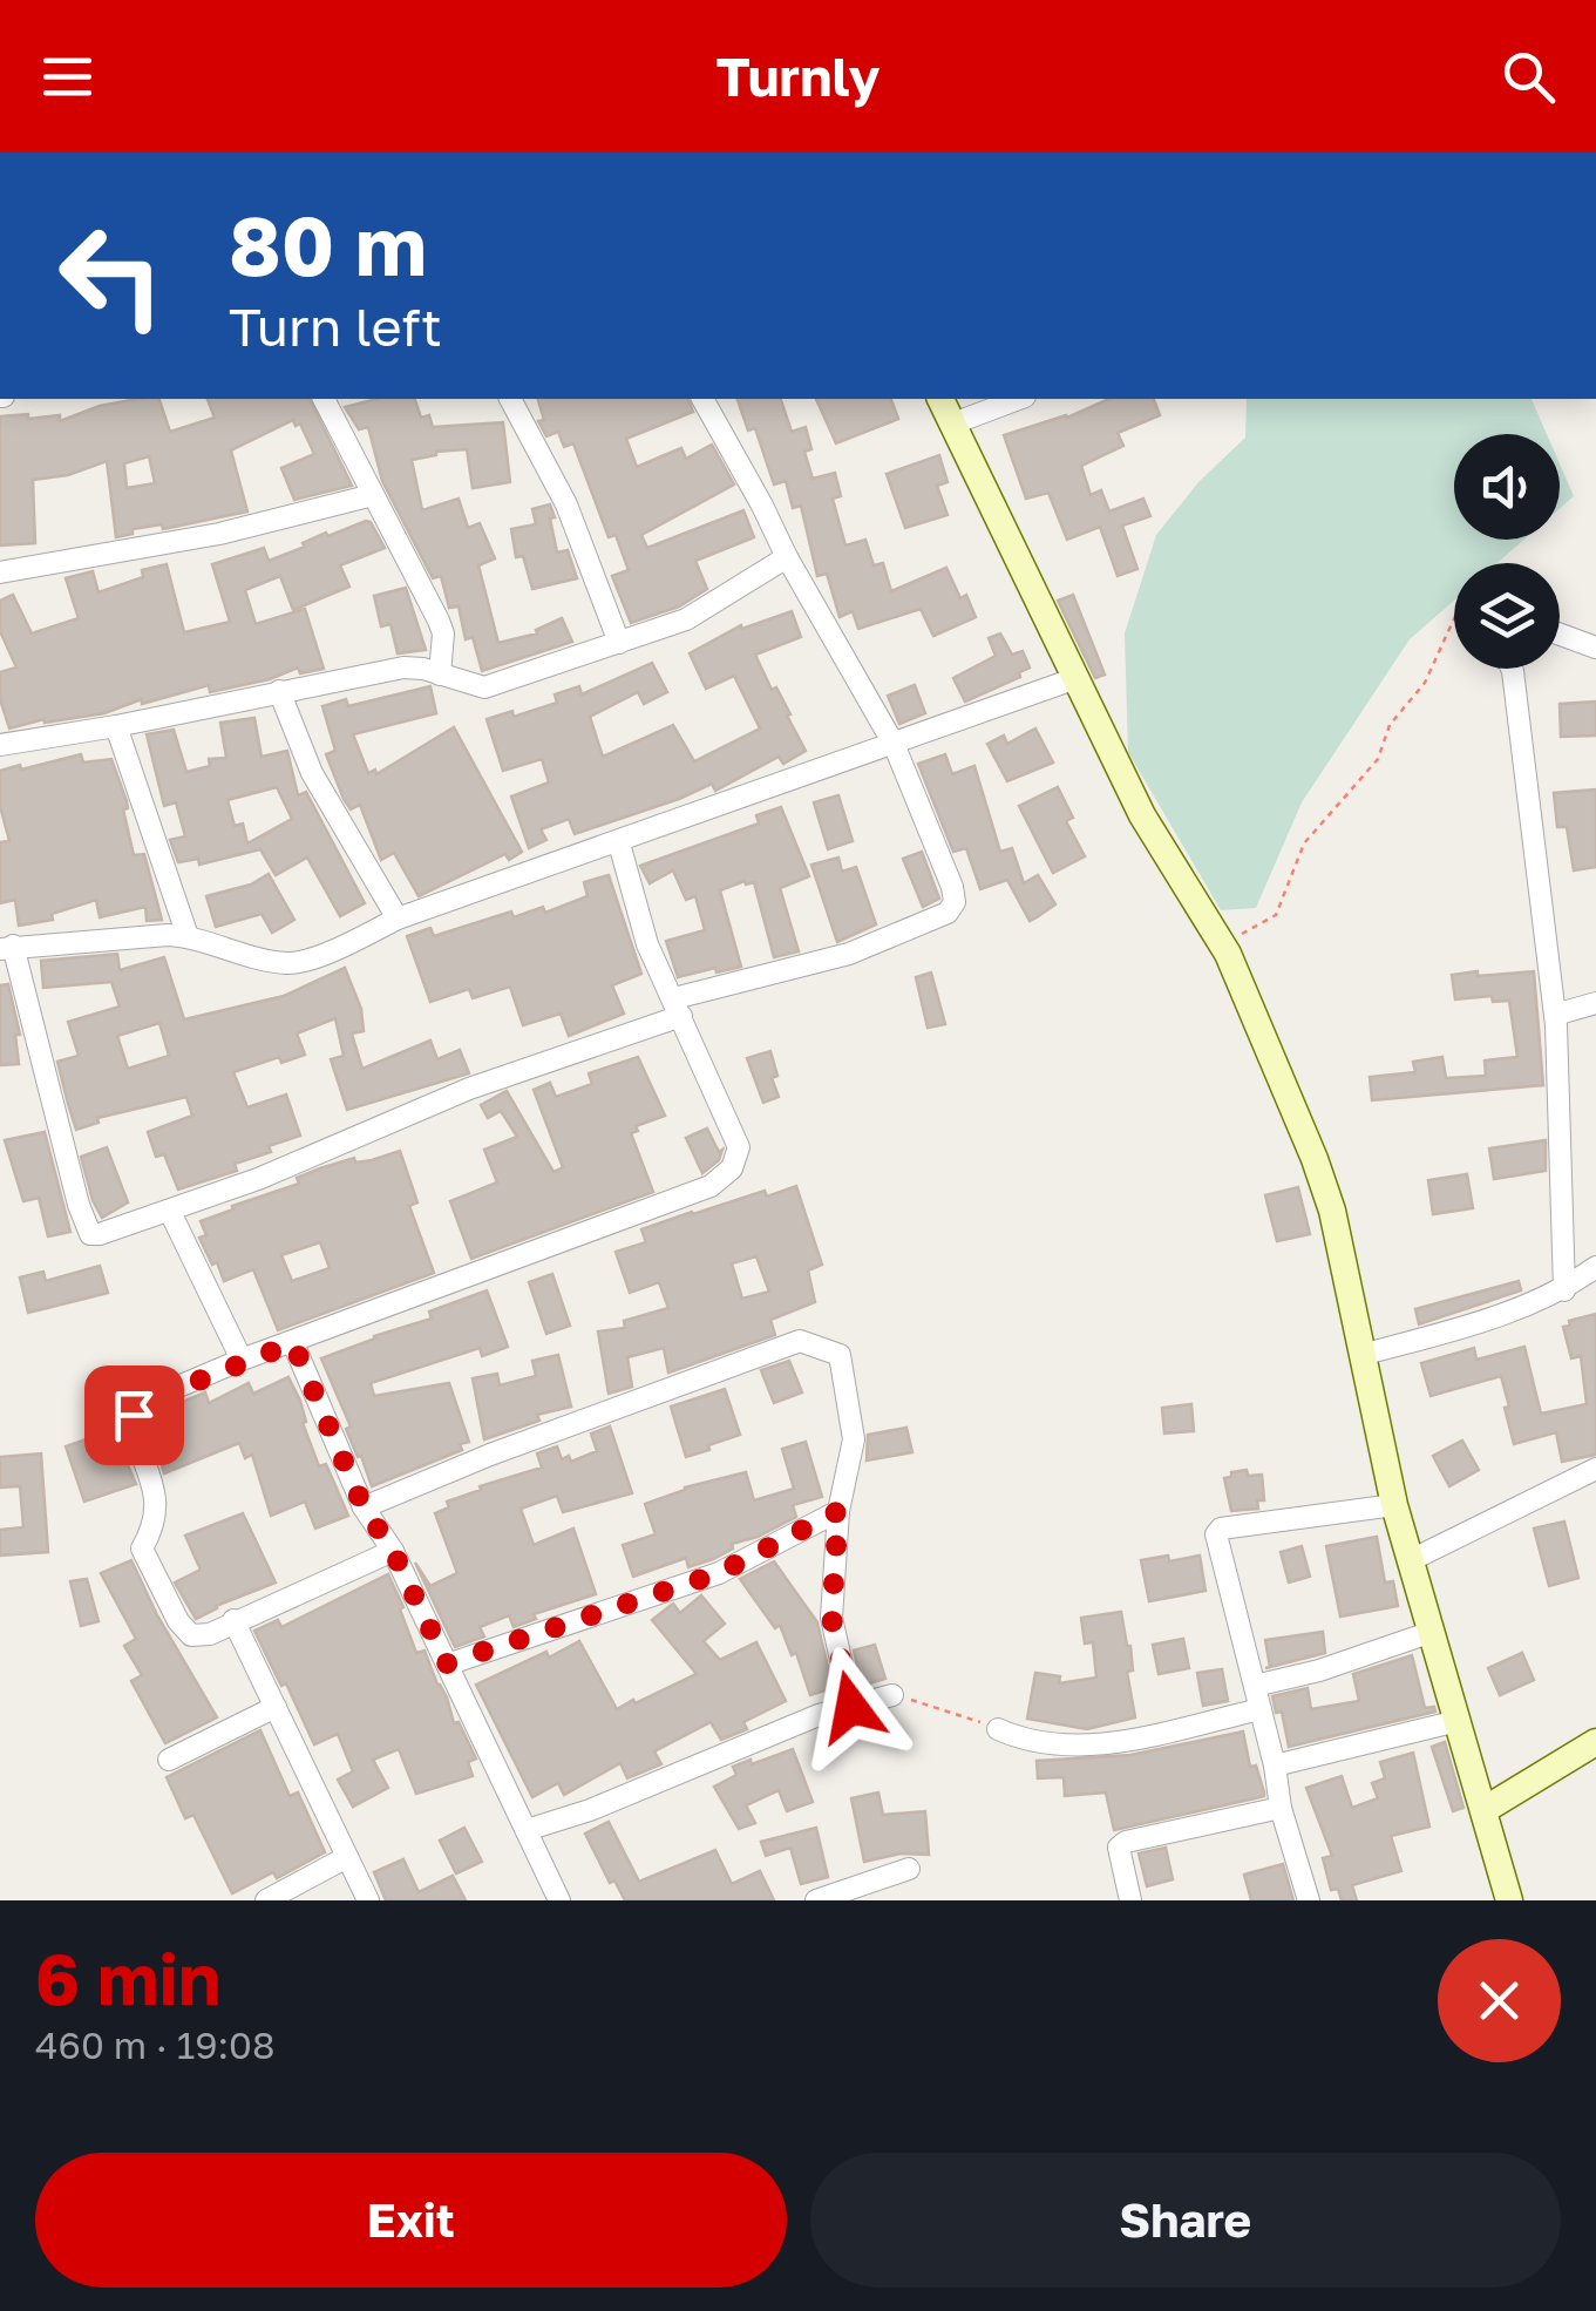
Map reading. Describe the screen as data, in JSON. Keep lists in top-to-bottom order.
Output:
{
  "page": {
    "header": "Turnly",
    "turn": ["80 m", "Turn left"],
    "heading": ["6 min", "460 m · 19:08"],
    "buttons": ["Exit", "Share"]
  }
}
